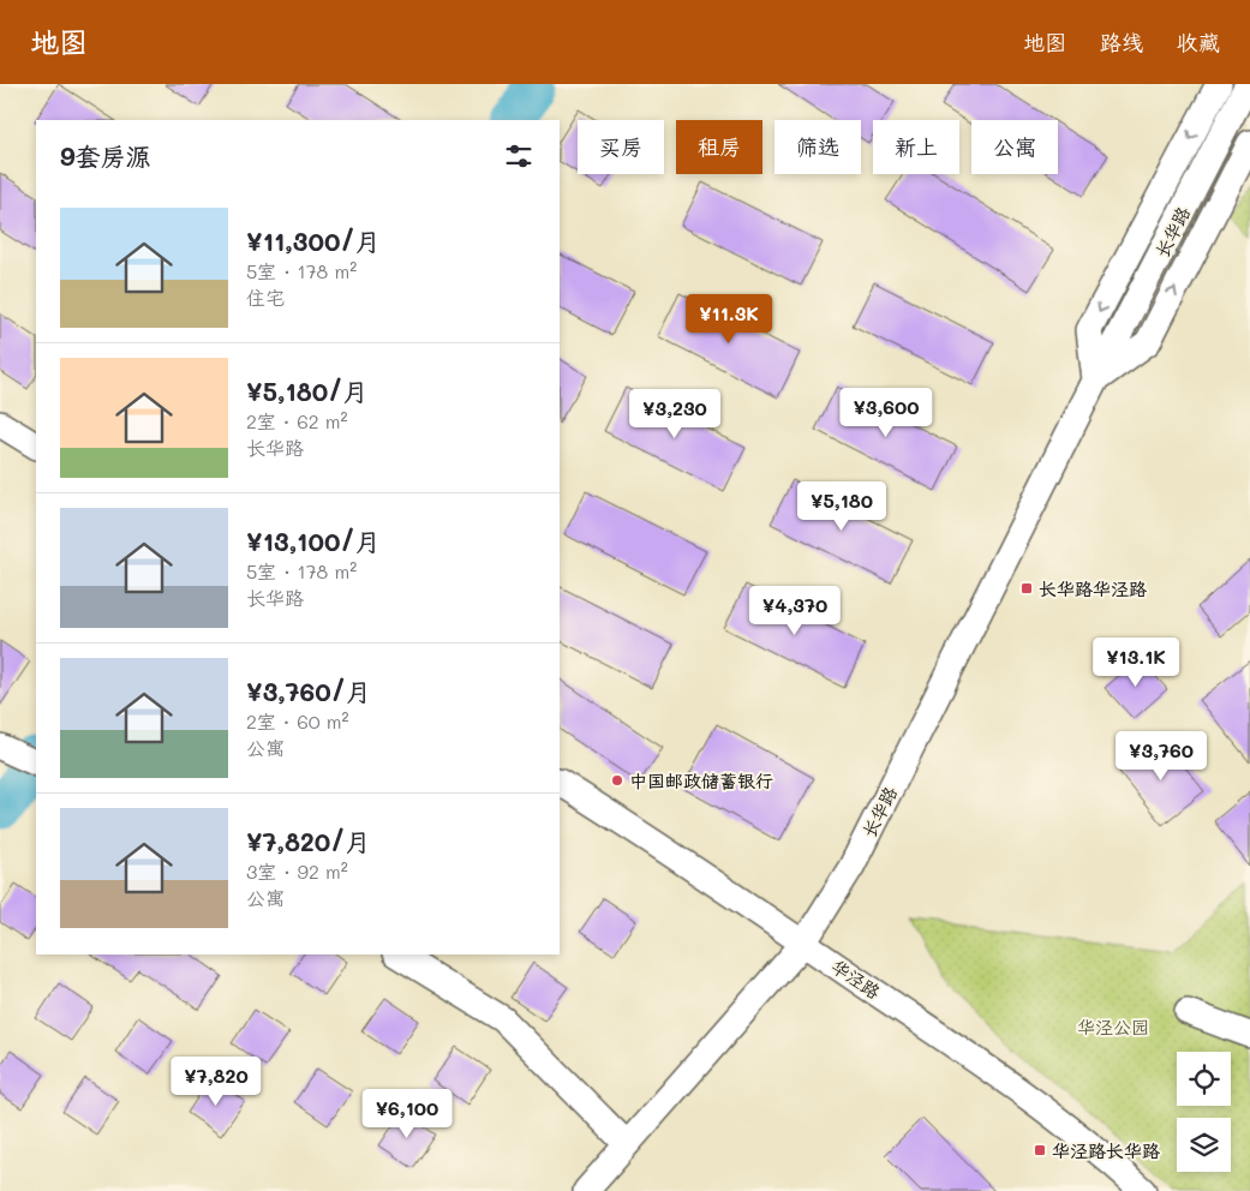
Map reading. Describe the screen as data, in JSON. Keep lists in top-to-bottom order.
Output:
{
  "streets": {
    "street": ["长华路", "华泾路"]
  },
  "crossings": [
    ["长华路", "华泾路"]
  ],
  "parks": ["华泾公园"],
  "places": {
    "transit": ["长华路华泾路", "华泾路长华路"],
    "other": ["中国邮政储蓄银行"]
  },
  "page": {
    "header": "地图",
    "nav": ["地图", "路线", "收藏"],
    "chip": [
      "买房",
      "租房",
      "筛选",
      "新上",
      "公寓"
    ],
    "heading": "9套房源",
    "list": [
      {
        "name": "¥11,300/月",
        "note": "5室 · 178 m² · 住宅"
      },
      {
        "name": "¥5,180/月",
        "note": "2室 · 62 m² · 长华路"
      },
      {
        "name": "¥13,100/月",
        "note": "5室 · 178 m² · 长华路"
      },
      {
        "name": "¥3,760/月",
        "note": "2室 · 60 m² · 公寓"
      },
      {
        "name": "¥7,820/月",
        "note": "3室 · 92 m² · 公寓"
      }
    ],
    "price": [
      "¥11.3K",
      "¥3,600",
      "¥3,230",
      "¥5,180",
      "¥4,370",
      "¥13.1K",
      "¥3,760",
      "¥7,820",
      "¥6,100"
    ]
  }
}
